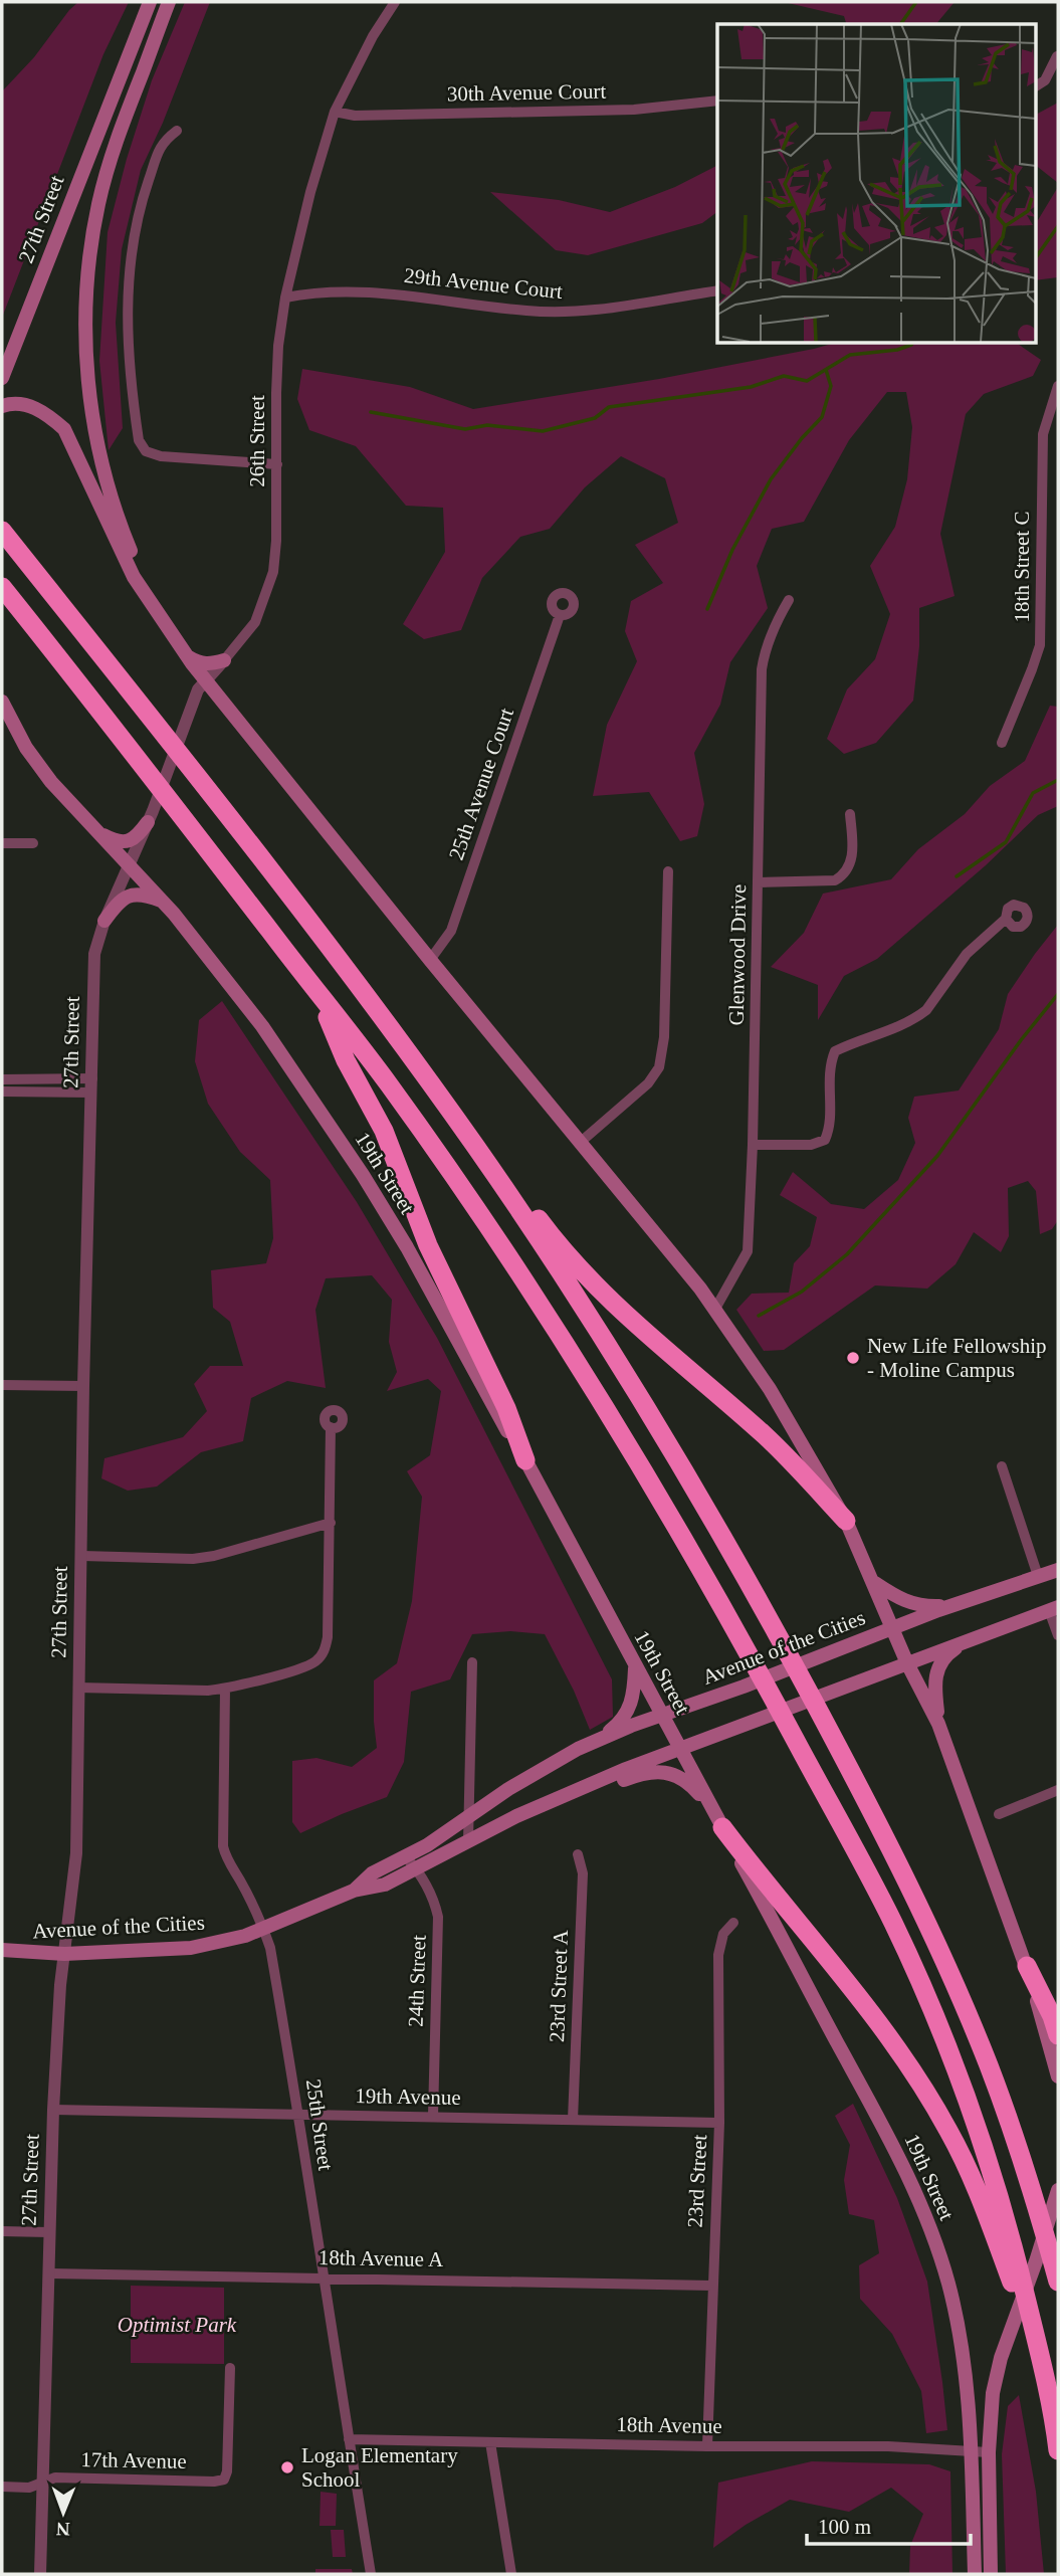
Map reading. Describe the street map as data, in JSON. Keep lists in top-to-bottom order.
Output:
{
  "streets": {
    "main road": ["27th Street", "19th Street", "Avenue of the Cities"],
    "street": [
      "30th Avenue Court",
      "29th Avenue Court",
      "26th Street",
      "18th Street C",
      "25th Avenue Court",
      "Glenwood Drive",
      "24th Street",
      "23rd Street A",
      "19th Avenue",
      "25th Street",
      "23rd Street",
      "18th Avenue A",
      "18th Avenue",
      "17th Avenue"
    ]
  },
  "crossings": [
    ["30th Avenue Court", "26th Street"],
    ["27th Street", "26th Street"],
    ["27th Street", "19th Street"],
    ["27th Street", "Avenue of the Cities"],
    ["27th Street", "19th Avenue"],
    ["27th Street", "18th Avenue A"],
    ["27th Street", "17th Avenue"],
    ["29th Avenue Court", "26th Street"],
    ["26th Street", "19th Street"],
    ["19th Street", "Avenue of the Cities"],
    ["19th Street", "18th Avenue"],
    ["Avenue of the Cities", "24th Street"],
    ["Avenue of the Cities", "25th Street"],
    ["24th Street", "19th Avenue"],
    ["23rd Street A", "19th Avenue"],
    ["19th Avenue", "25th Street"],
    ["19th Avenue", "23rd Street"],
    ["25th Street", "18th Avenue A"],
    ["25th Street", "18th Avenue"],
    ["23rd Street", "18th Avenue A"],
    ["23rd Street", "18th Avenue"]
  ],
  "parks": ["Optimist Park"],
  "places": ["New Life Fellowship - Moline Campus", "Logan Elementary School"],
  "scale_bar": "100 m",
  "north": "bottom"
}
